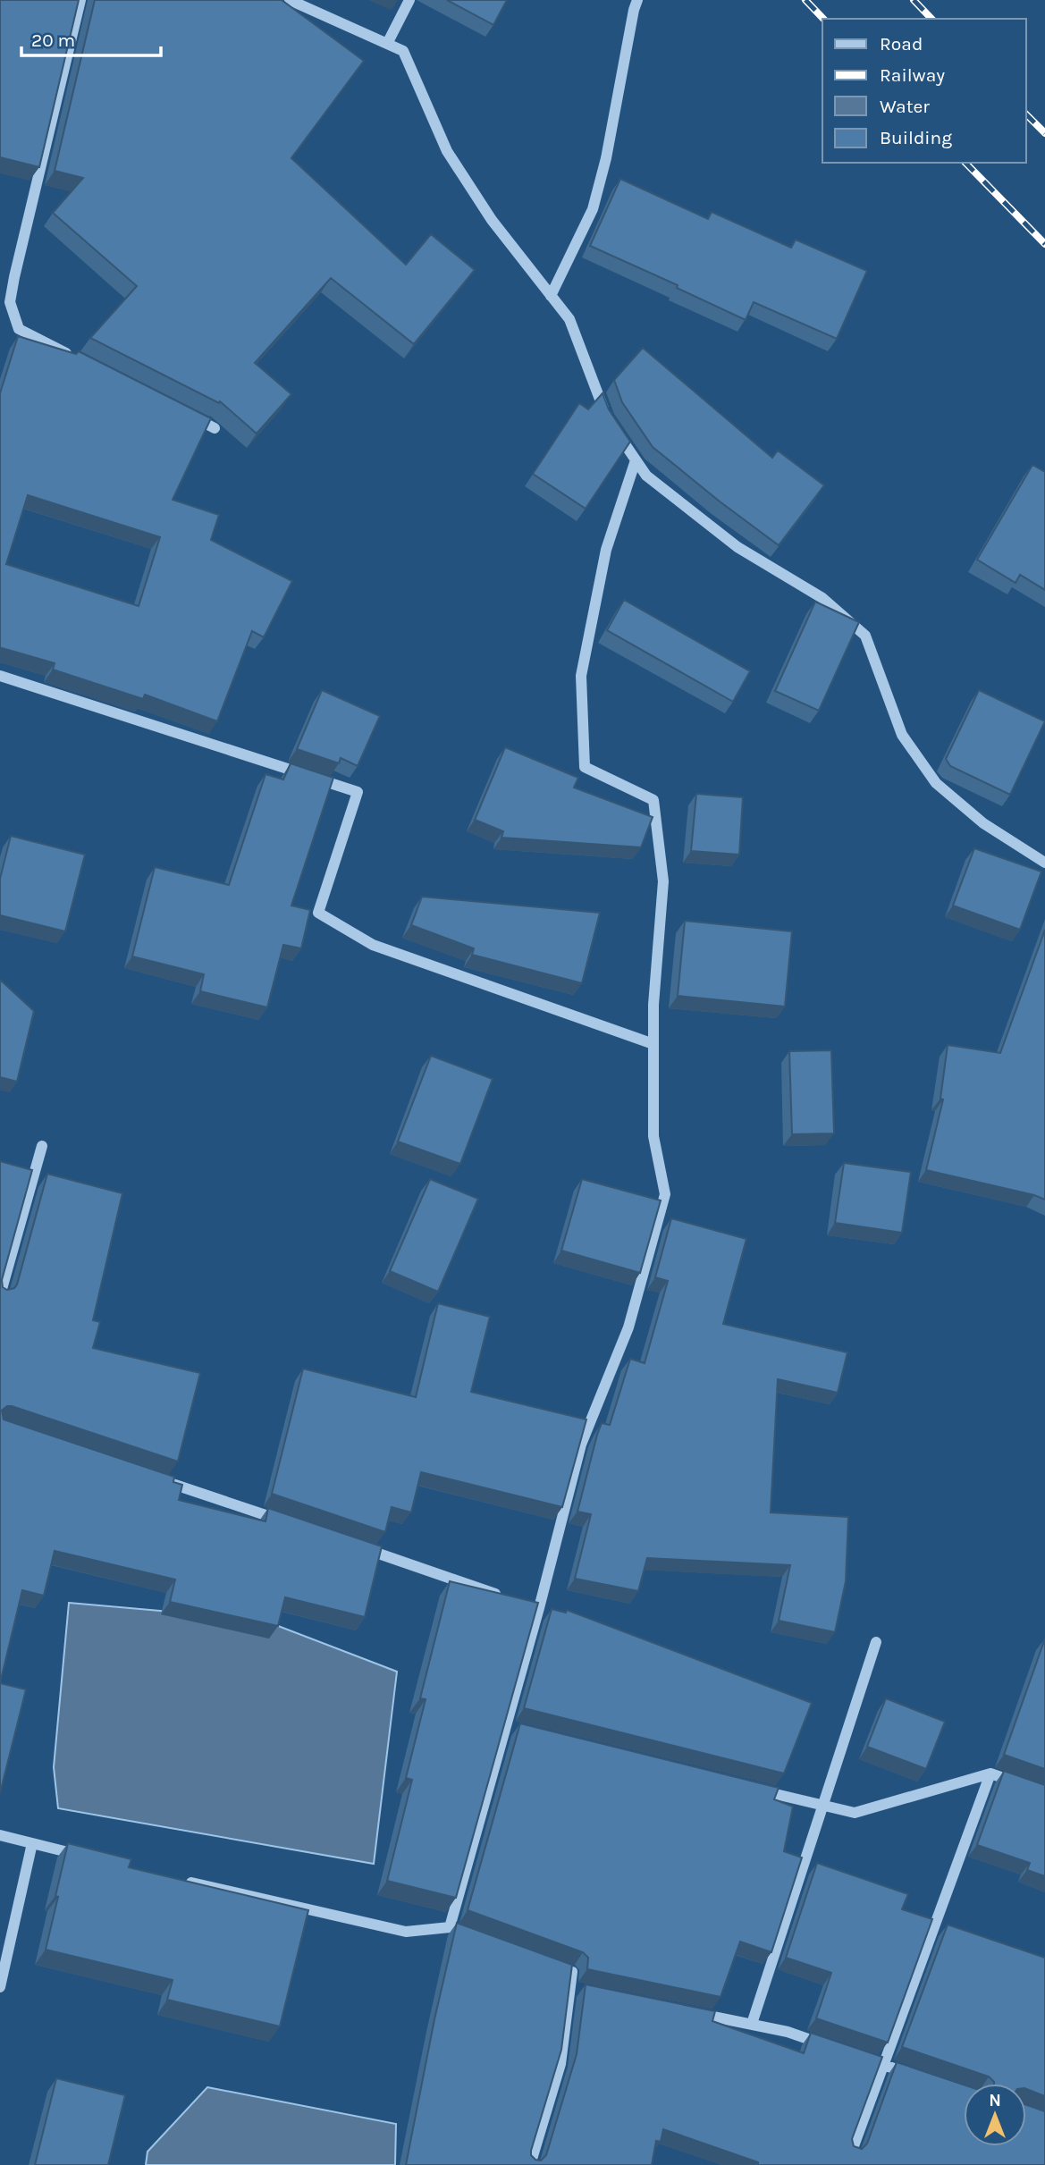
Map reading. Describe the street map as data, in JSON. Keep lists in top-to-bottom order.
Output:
{
  "legend": [
    "Road",
    "Railway",
    "Water",
    "Building"
  ],
  "scale_bar": "20 m",
  "north": "top"
}
